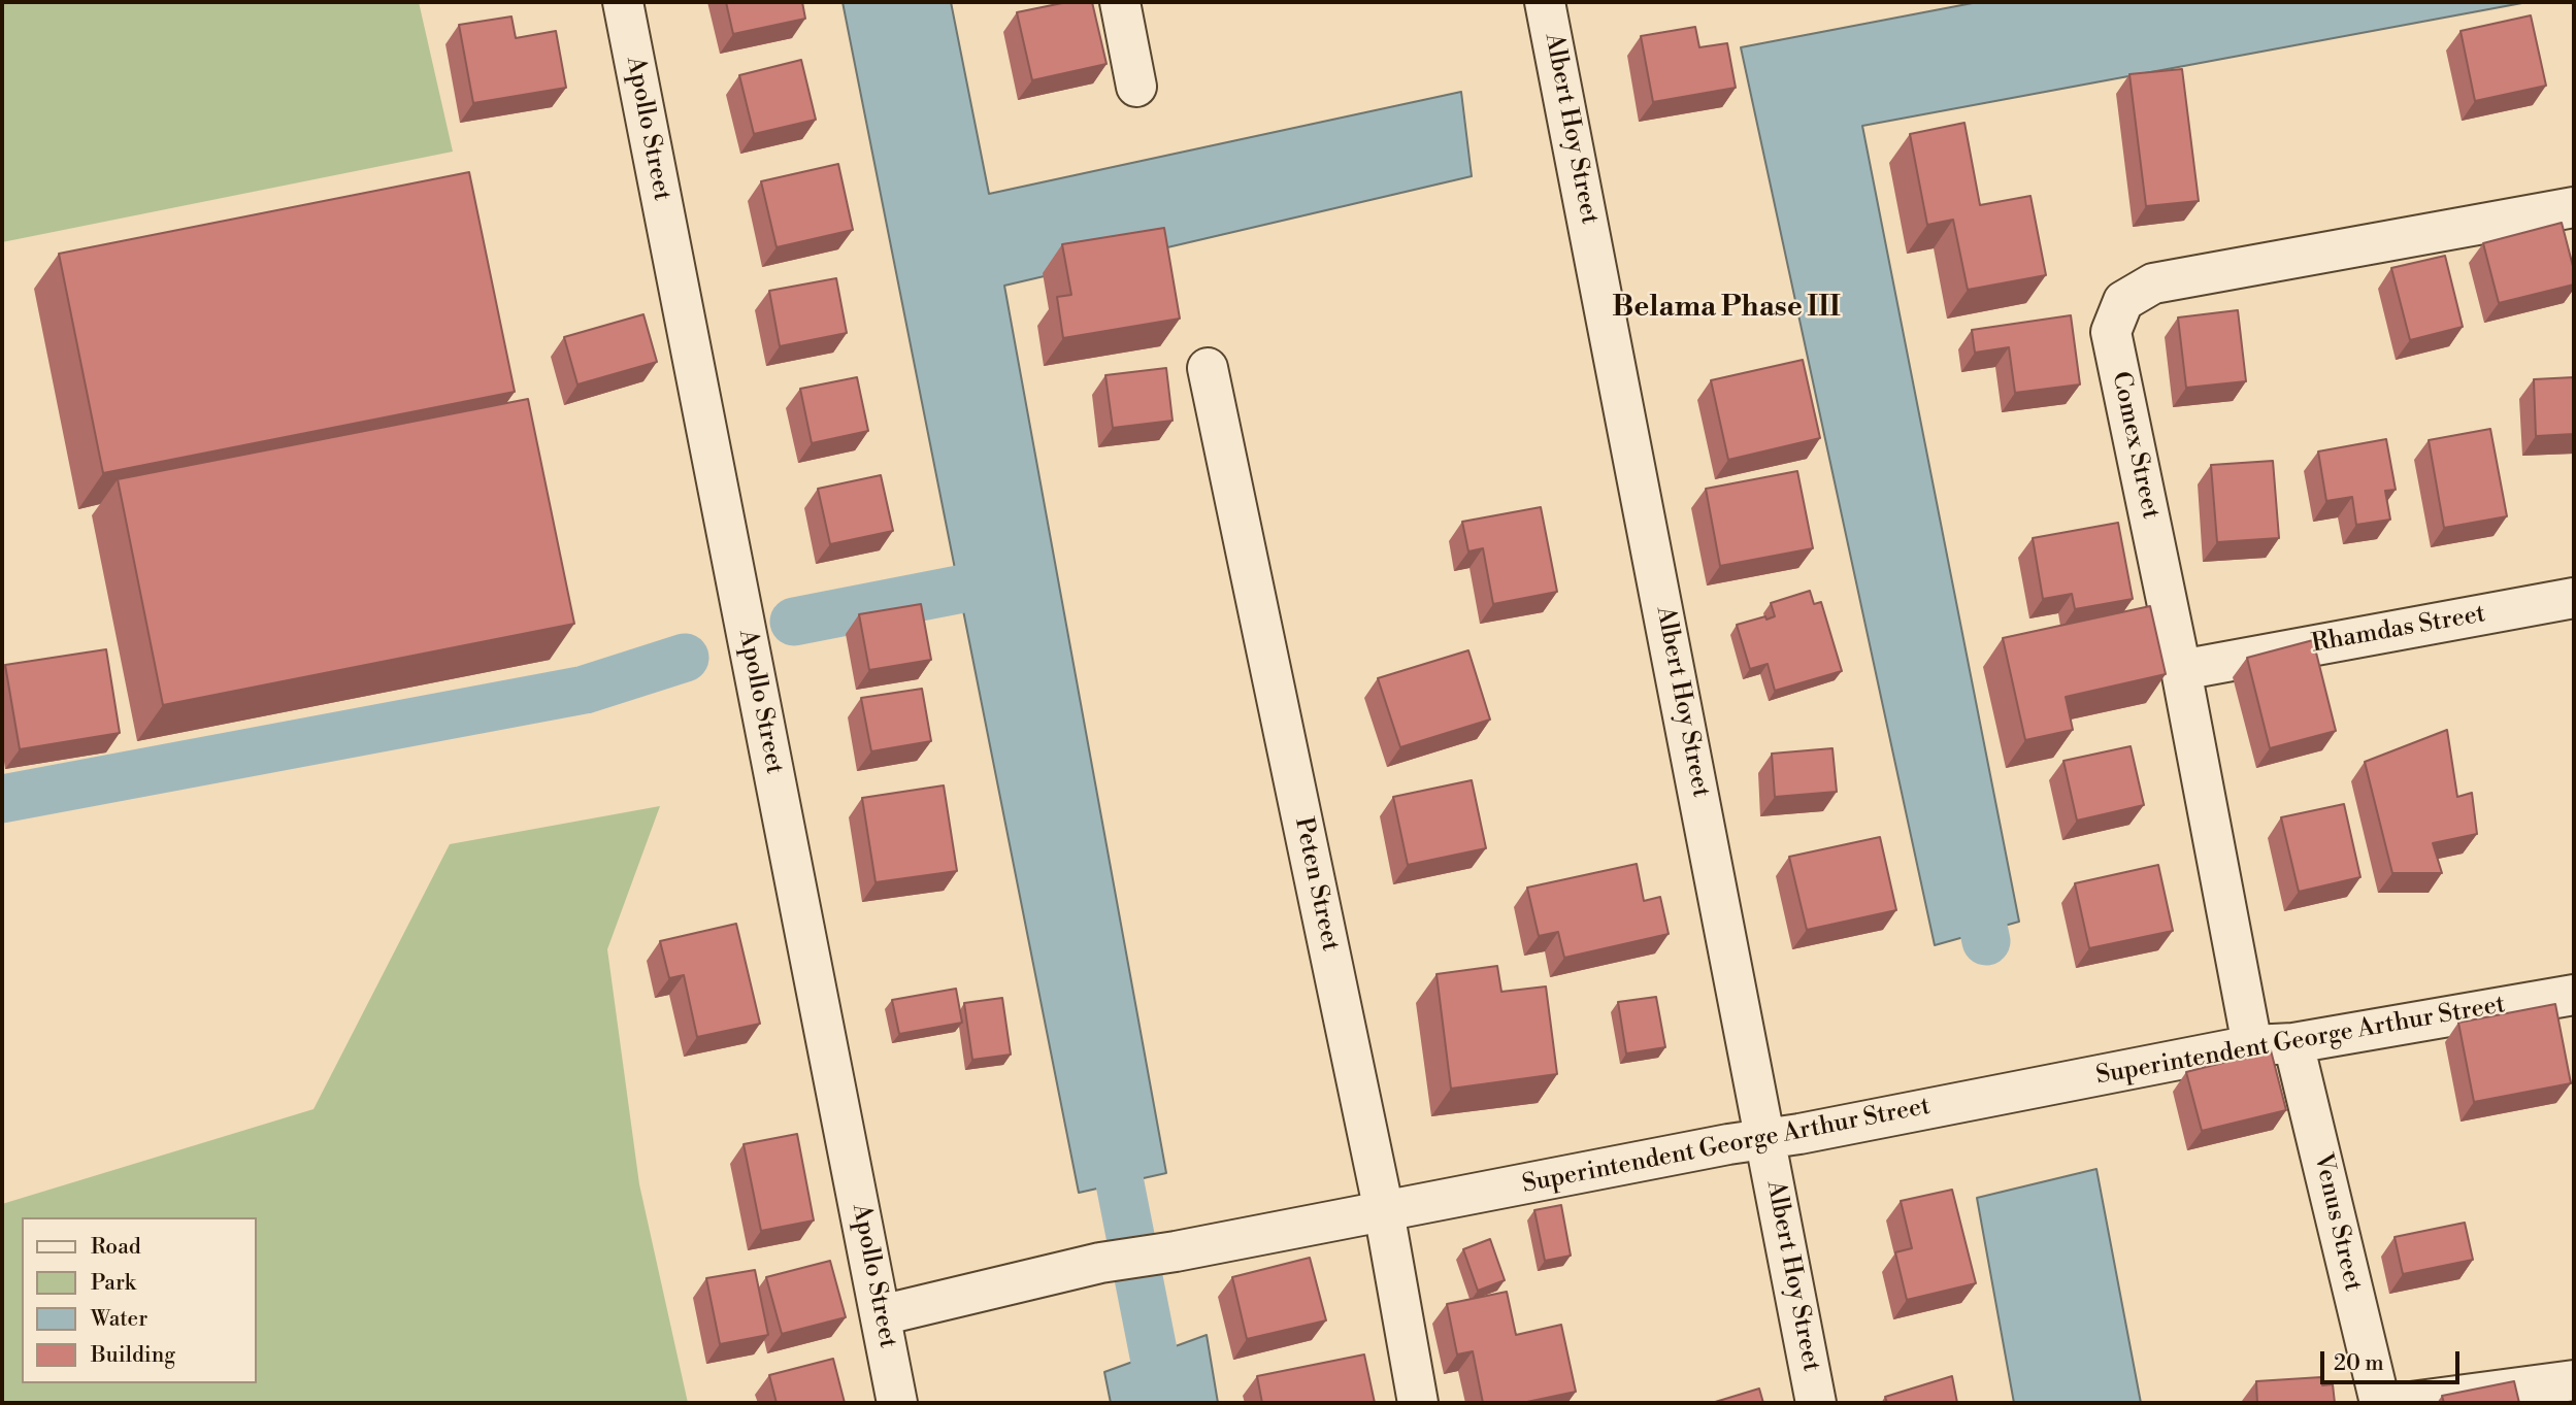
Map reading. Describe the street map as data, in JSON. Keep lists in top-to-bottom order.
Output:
{
  "streets": {
    "street": [
      "Apollo Street",
      "Albert Hoy Street",
      "Comex Street",
      "Rhamdas Street",
      "Peten Street",
      "Superintendent George Arthur Street",
      "Venus Street"
    ]
  },
  "crossings": [
    ["Apollo Street", "Superintendent George Arthur Street"],
    ["Albert Hoy Street", "Superintendent George Arthur Street"],
    ["Comex Street", "Rhamdas Street"],
    ["Comex Street", "Superintendent George Arthur Street"],
    ["Peten Street", "Superintendent George Arthur Street"],
    ["Superintendent George Arthur Street", "Venus Street"]
  ],
  "districts": ["Belama Phase III"],
  "legend": [
    "Road",
    "Park",
    "Water",
    "Building"
  ],
  "scale_bar": "20 m"
}
